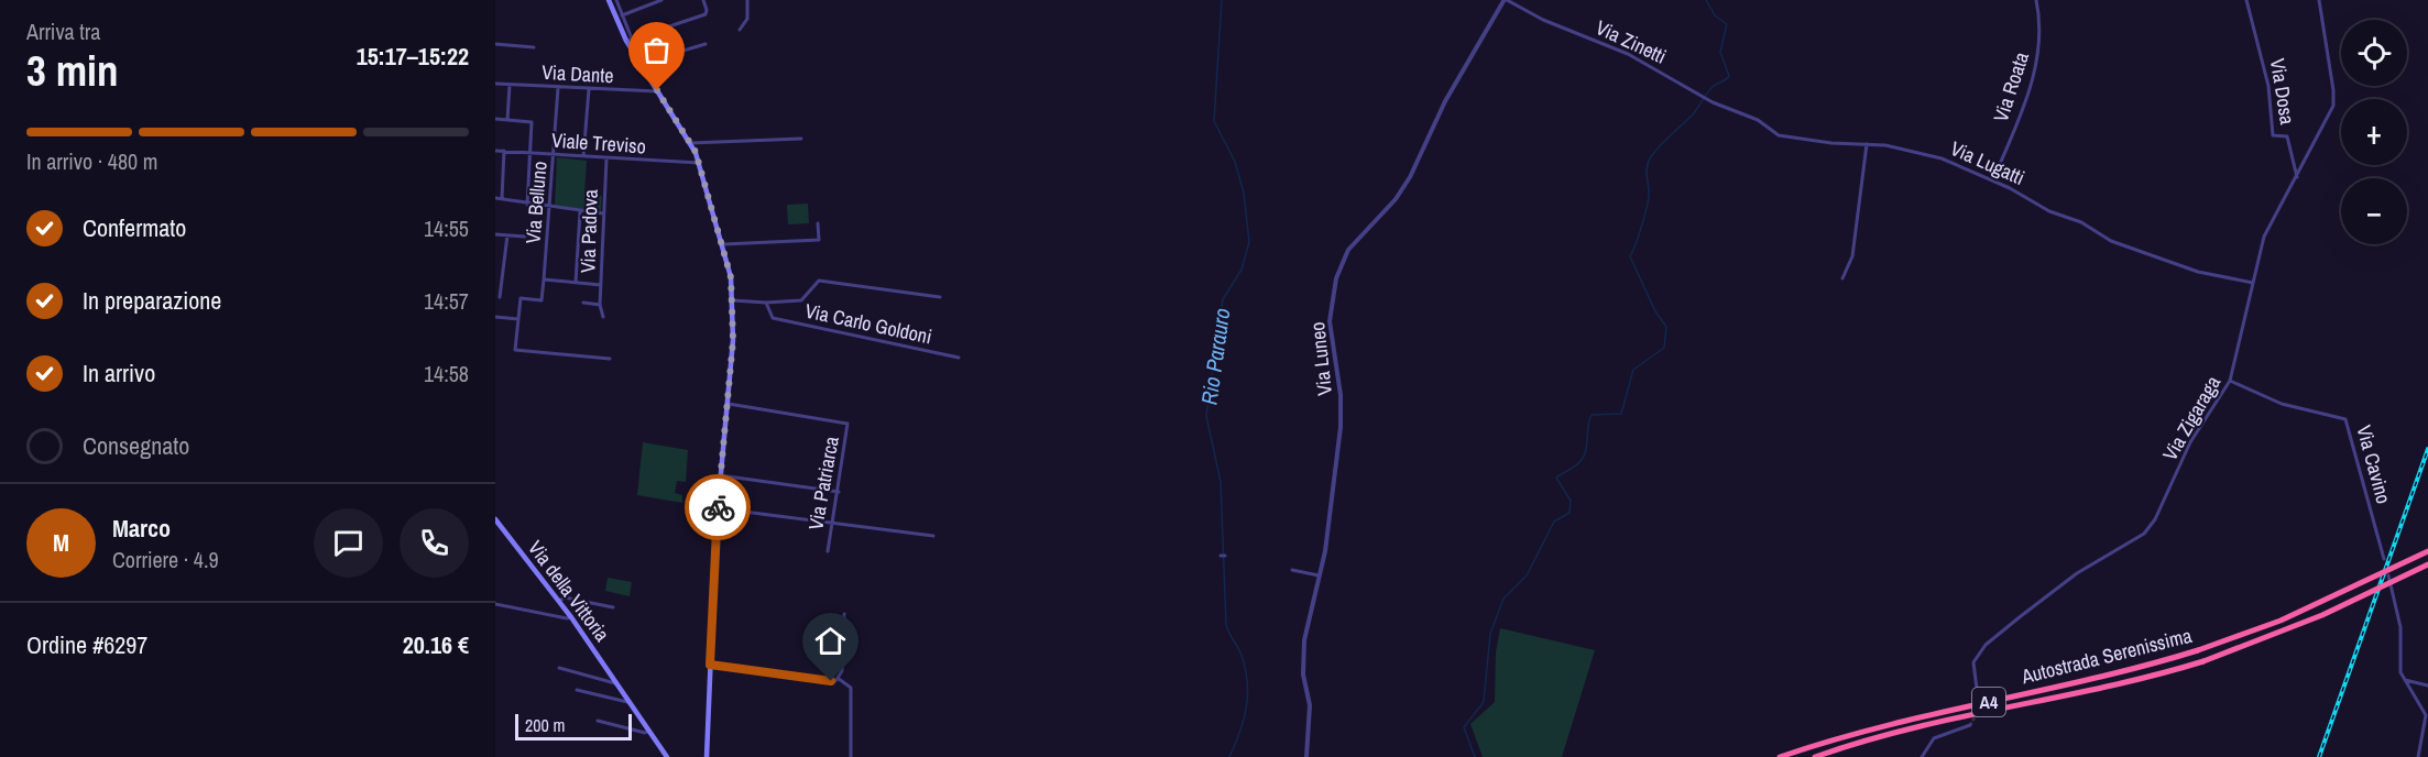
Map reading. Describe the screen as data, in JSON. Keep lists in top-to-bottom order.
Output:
{
  "streets": {
    "highway": ["Autostrada Serenissima", "A4"],
    "main road": ["Via della Vittoria"],
    "street": [
      "Via Zinetti",
      "Via Dante",
      "Via Roata",
      "Via Dosa",
      "Viale Treviso",
      "Via Lugatti",
      "Via Belluno",
      "Via Padova",
      "Via Carlo Goldoni",
      "Via Luneo",
      "Via Zigaraga",
      "Via Cavino",
      "Via Patriarca"
    ]
  },
  "crossings": [
    ["Via Zinetti", "Via Lugatti"],
    ["Via Zinetti", "Via Luneo"],
    ["Via Dante", "Via Belluno"],
    ["Via Roata", "Via Lugatti"],
    ["Via Dosa", "Via Zigaraga"],
    ["Viale Treviso", "Via Belluno"],
    ["Viale Treviso", "Via Padova"],
    ["Via Lugatti", "Via Zigaraga"],
    ["Via Zigaraga", "Via Cavino"]
  ],
  "water": ["Rio Parauro"],
  "scale_bar": "200 m",
  "page": {
    "heading": ["3 min", "Arriva tra", "15:17–15:22"],
    "panel": [
      "Marco",
      "Corriere · 4.9",
      "Ordine #6297",
      "20.16 €"
    ],
    "map_buttons": ["+", "−"],
    "bar": "In arrivo · 480 m",
    "list": [
      ["Confermato", "14:55"],
      ["In preparazione", "14:57"],
      ["In arrivo", "14:58"],
      "Consegnato"
    ],
    "round": "M",
    "scale": "200 m"
  }
}
